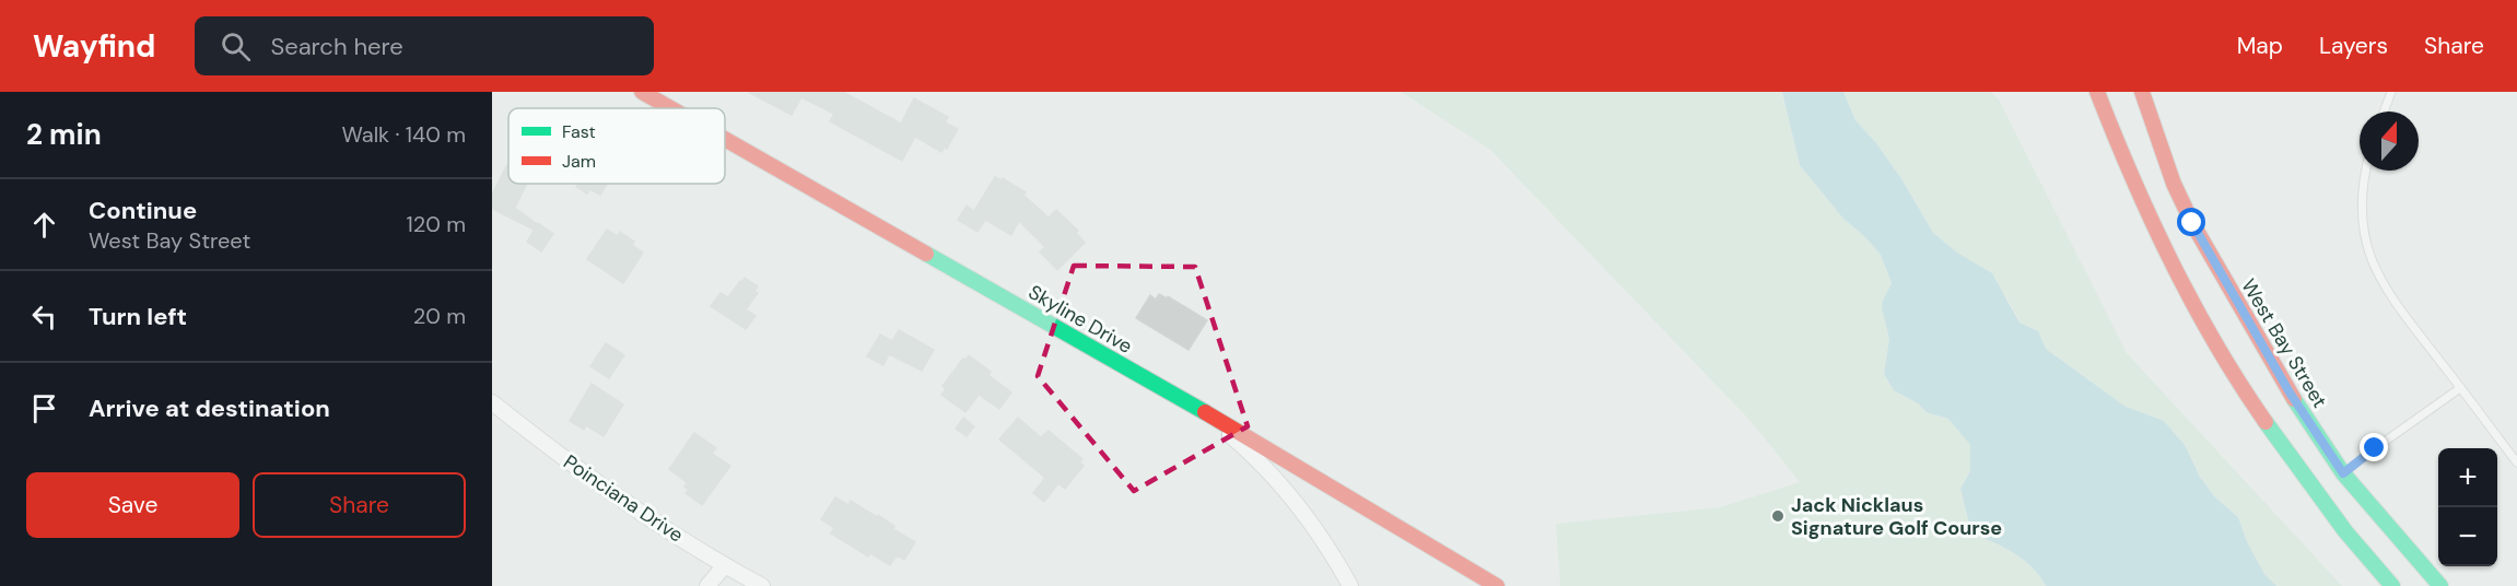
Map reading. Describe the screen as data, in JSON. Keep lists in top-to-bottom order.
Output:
{
  "streets": {
    "main road": ["Skyline Drive", "West Bay Street"],
    "street": ["Poinciana Drive"]
  },
  "places": ["Jack Nicklaus Signature Golf Course"],
  "legend": ["Fast", "Jam"],
  "north": "top",
  "page": {
    "header": "Wayfind",
    "search": "Search here",
    "nav": ["Map", "Layers", "Share"],
    "heading": ["2 min", "Walk · 140 m"],
    "list": [
      ["Continue", "West Bay Street", "120 m"],
      ["Turn left", "20 m"],
      "Arrive at destination"
    ],
    "map_buttons": ["+", "−"],
    "buttons": ["Save", "Share"]
  }
}
